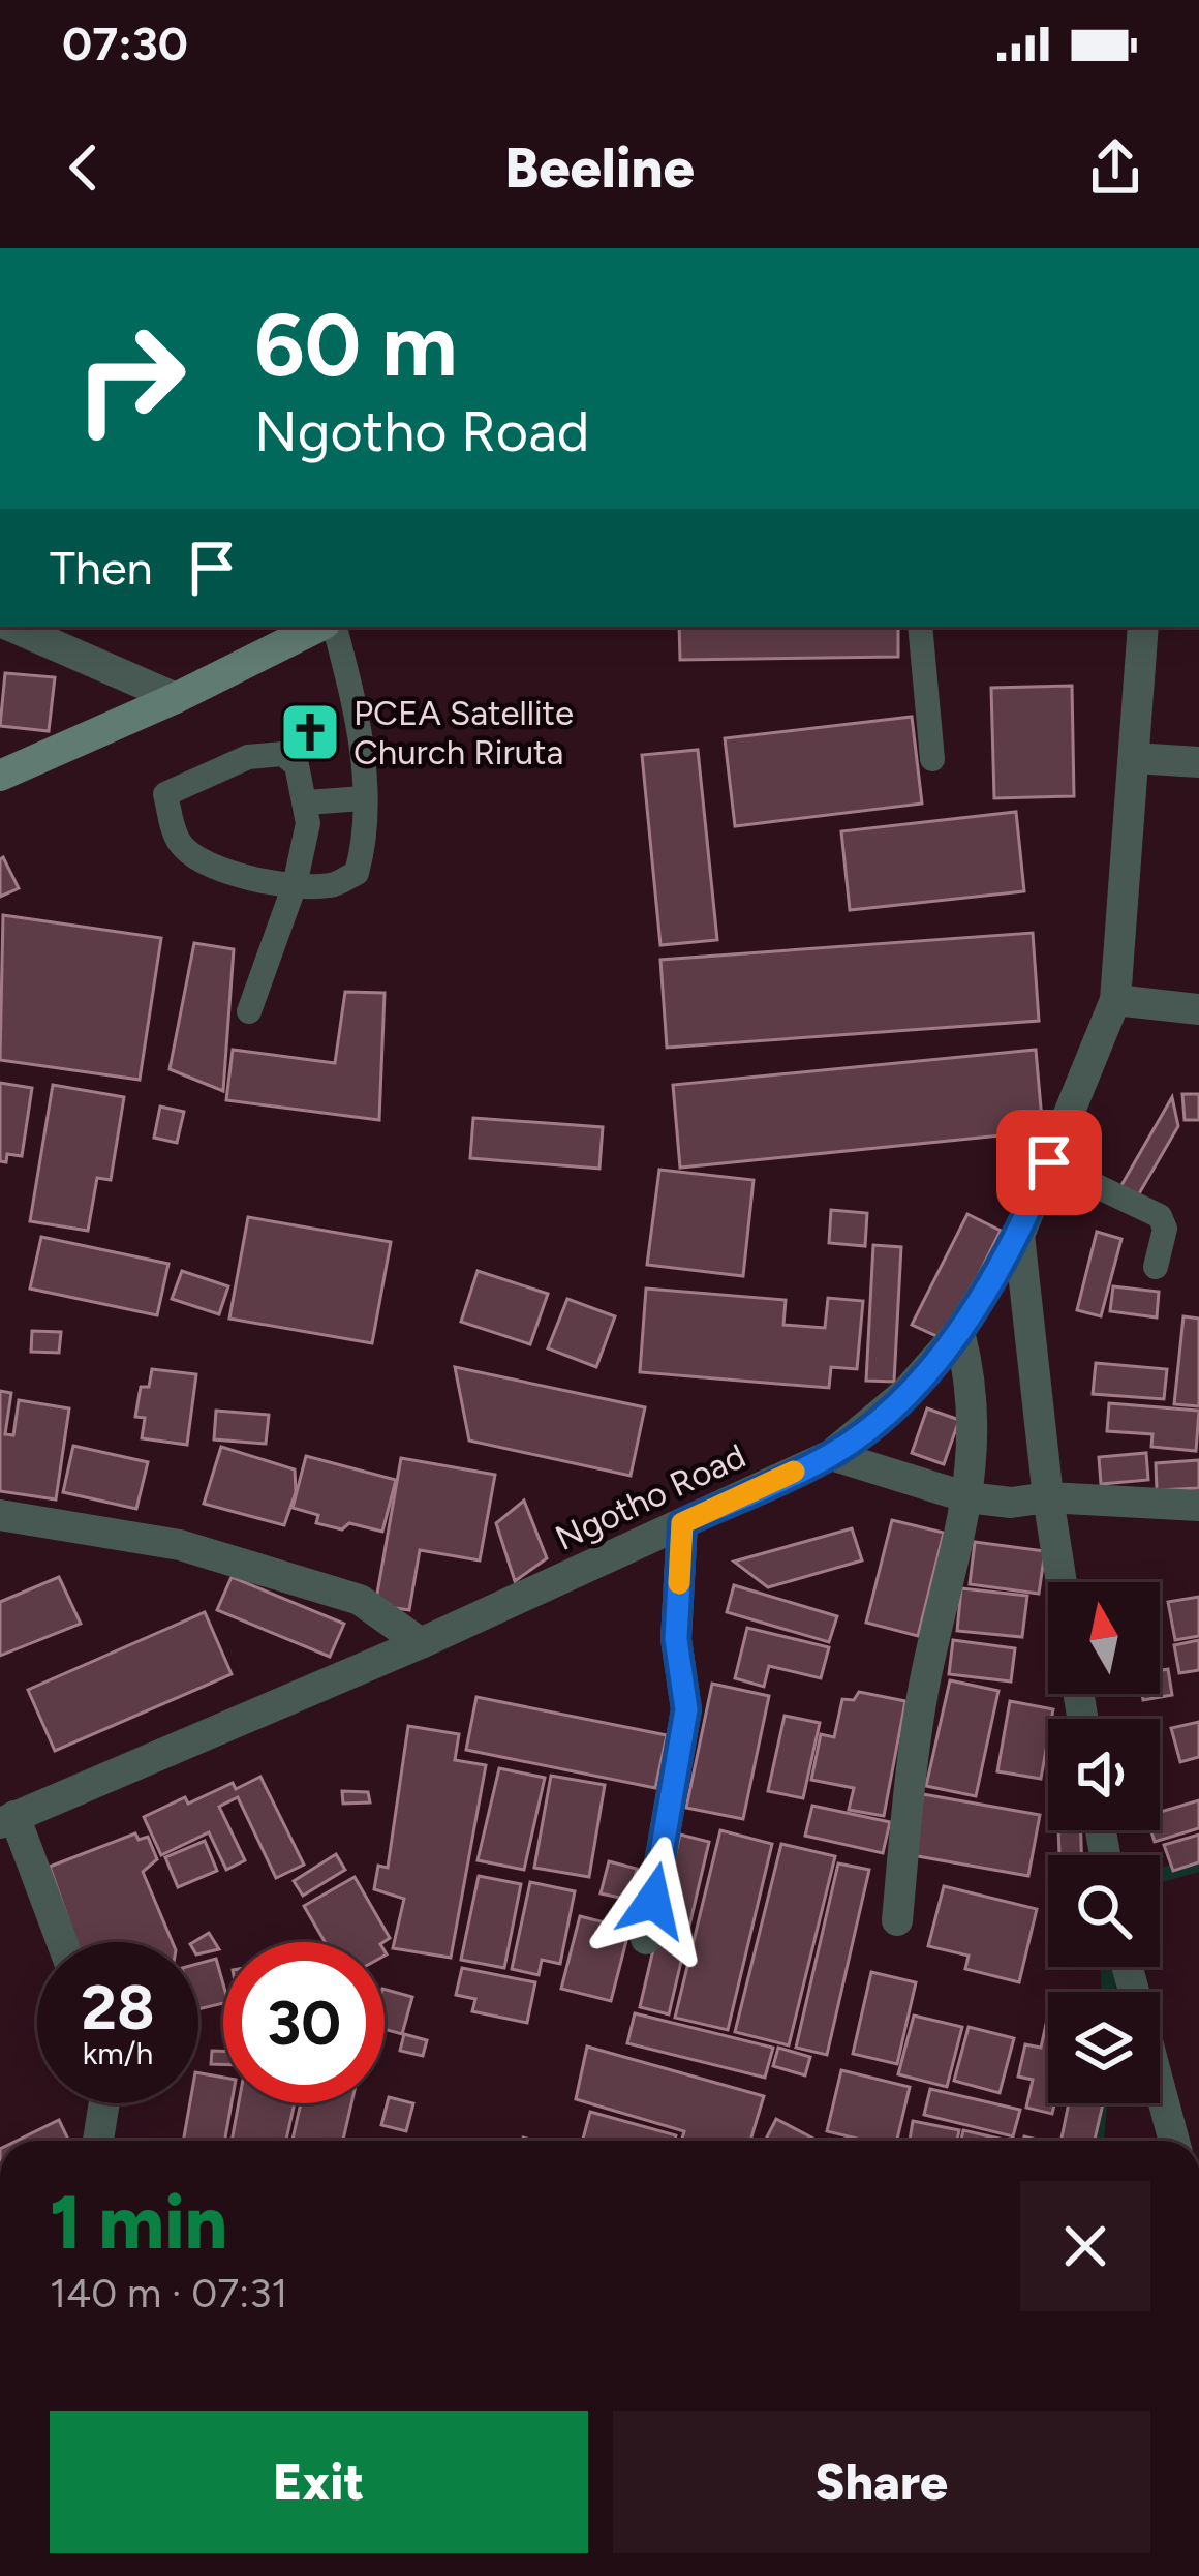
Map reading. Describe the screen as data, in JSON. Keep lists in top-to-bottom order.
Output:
{
  "streets": {
    "street": ["Ngotho Road"]
  },
  "places": {
    "church": ["PCEA Satellite Church Riruta"]
  },
  "north": "top",
  "page": {
    "status": "07:30",
    "header": "Beeline",
    "turn": ["60 m", "Ngotho Road"],
    "then": "Then",
    "speed": "28 km/h",
    "limit": "30",
    "heading": ["1 min", "140 m · 07:31"],
    "buttons": ["Exit", "Share"]
  }
}
